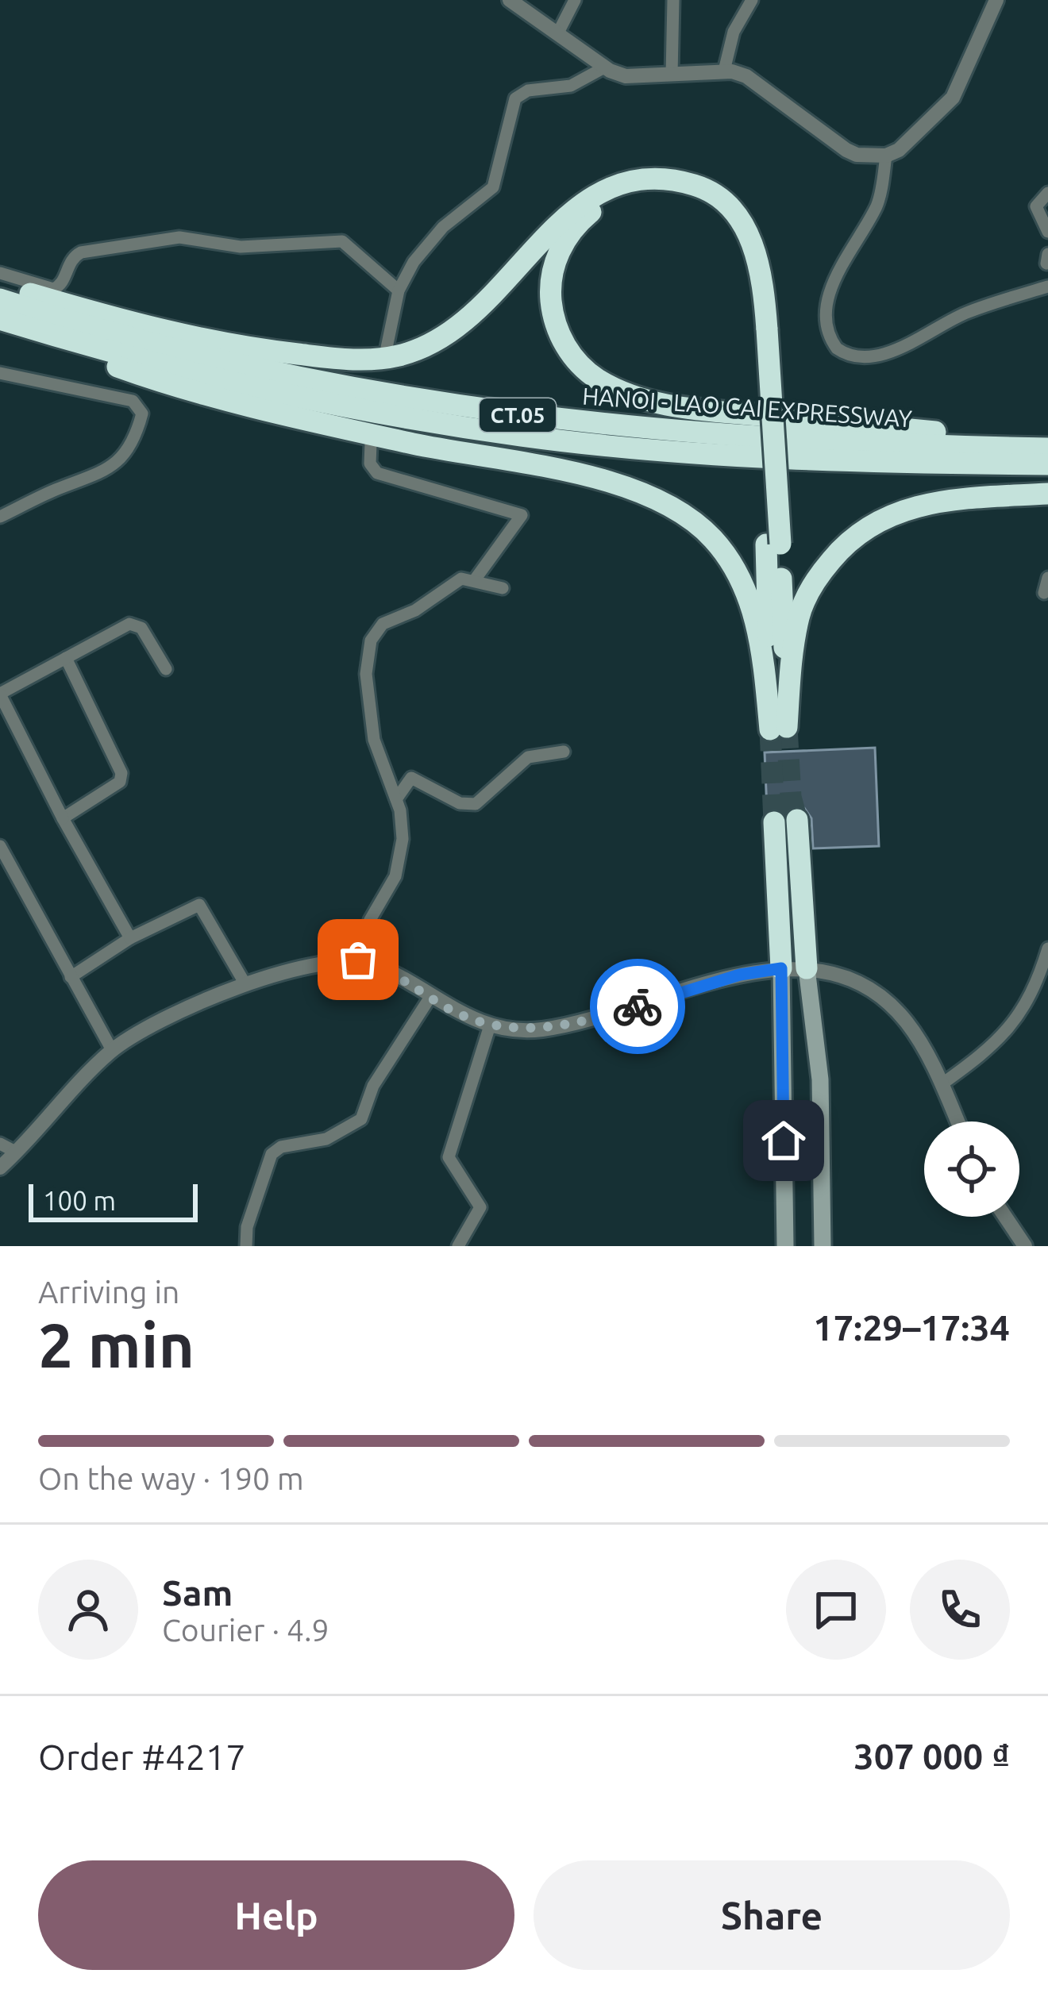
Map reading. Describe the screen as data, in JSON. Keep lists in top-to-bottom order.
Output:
{
  "streets": {
    "highway": ["HANOI - LAO CAI EXPRESSWAY", "CT.05"]
  },
  "scale_bar": "100 m",
  "page": {
    "scale": "100 m",
    "heading": ["2 min", "Arriving in", "17:29–17:34"],
    "panel": [
      "Sam",
      "Courier · 4.9",
      "Order #4217",
      "307 000 ₫"
    ],
    "bar": "On the way · 190 m",
    "buttons": ["Help", "Share"]
  }
}
